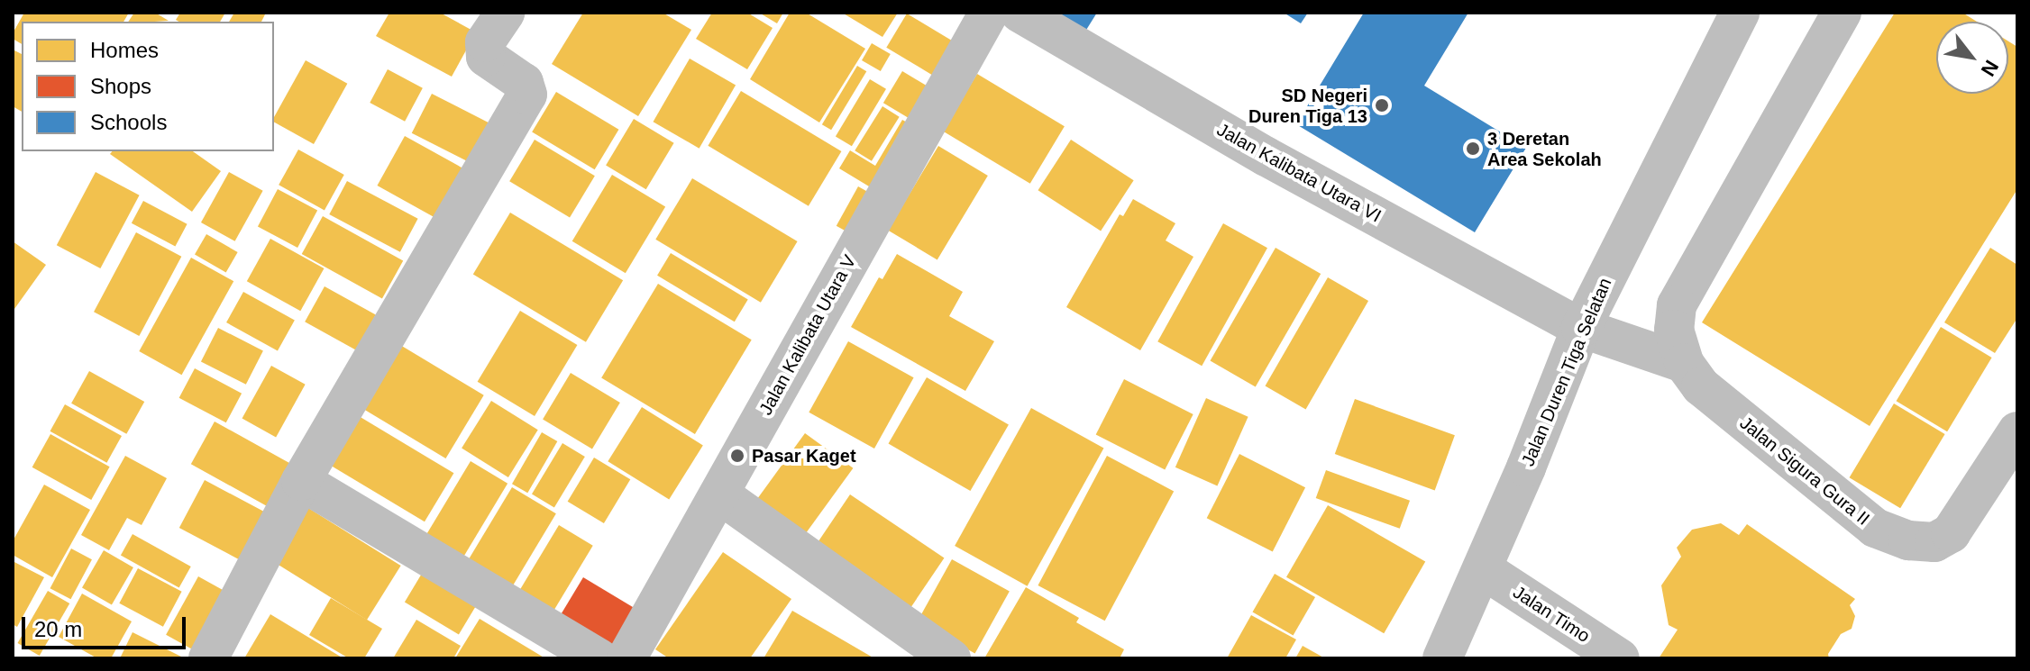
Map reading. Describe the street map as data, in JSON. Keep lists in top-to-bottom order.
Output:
{
  "streets": {
    "street": [
      "Jalan Kalibata Utara VI",
      "Jalan Kalibata Utara V",
      "Jalan Duren Tiga Selatan",
      "Jalan Sigura Gura II",
      "Jalan Timo"
    ]
  },
  "crossings": [
    ["Jalan Kalibata Utara VI", "Jalan Duren Tiga Selatan"],
    ["Jalan Duren Tiga Selatan", "Jalan Timo"]
  ],
  "places": ["SD Negeri Duren Tiga 13", "3 Deretan Area Sekolah", "Pasar Kaget"],
  "legend": ["Homes", "Shops", "Schools"],
  "scale_bar": "20 m",
  "north": "bottom right"
}
